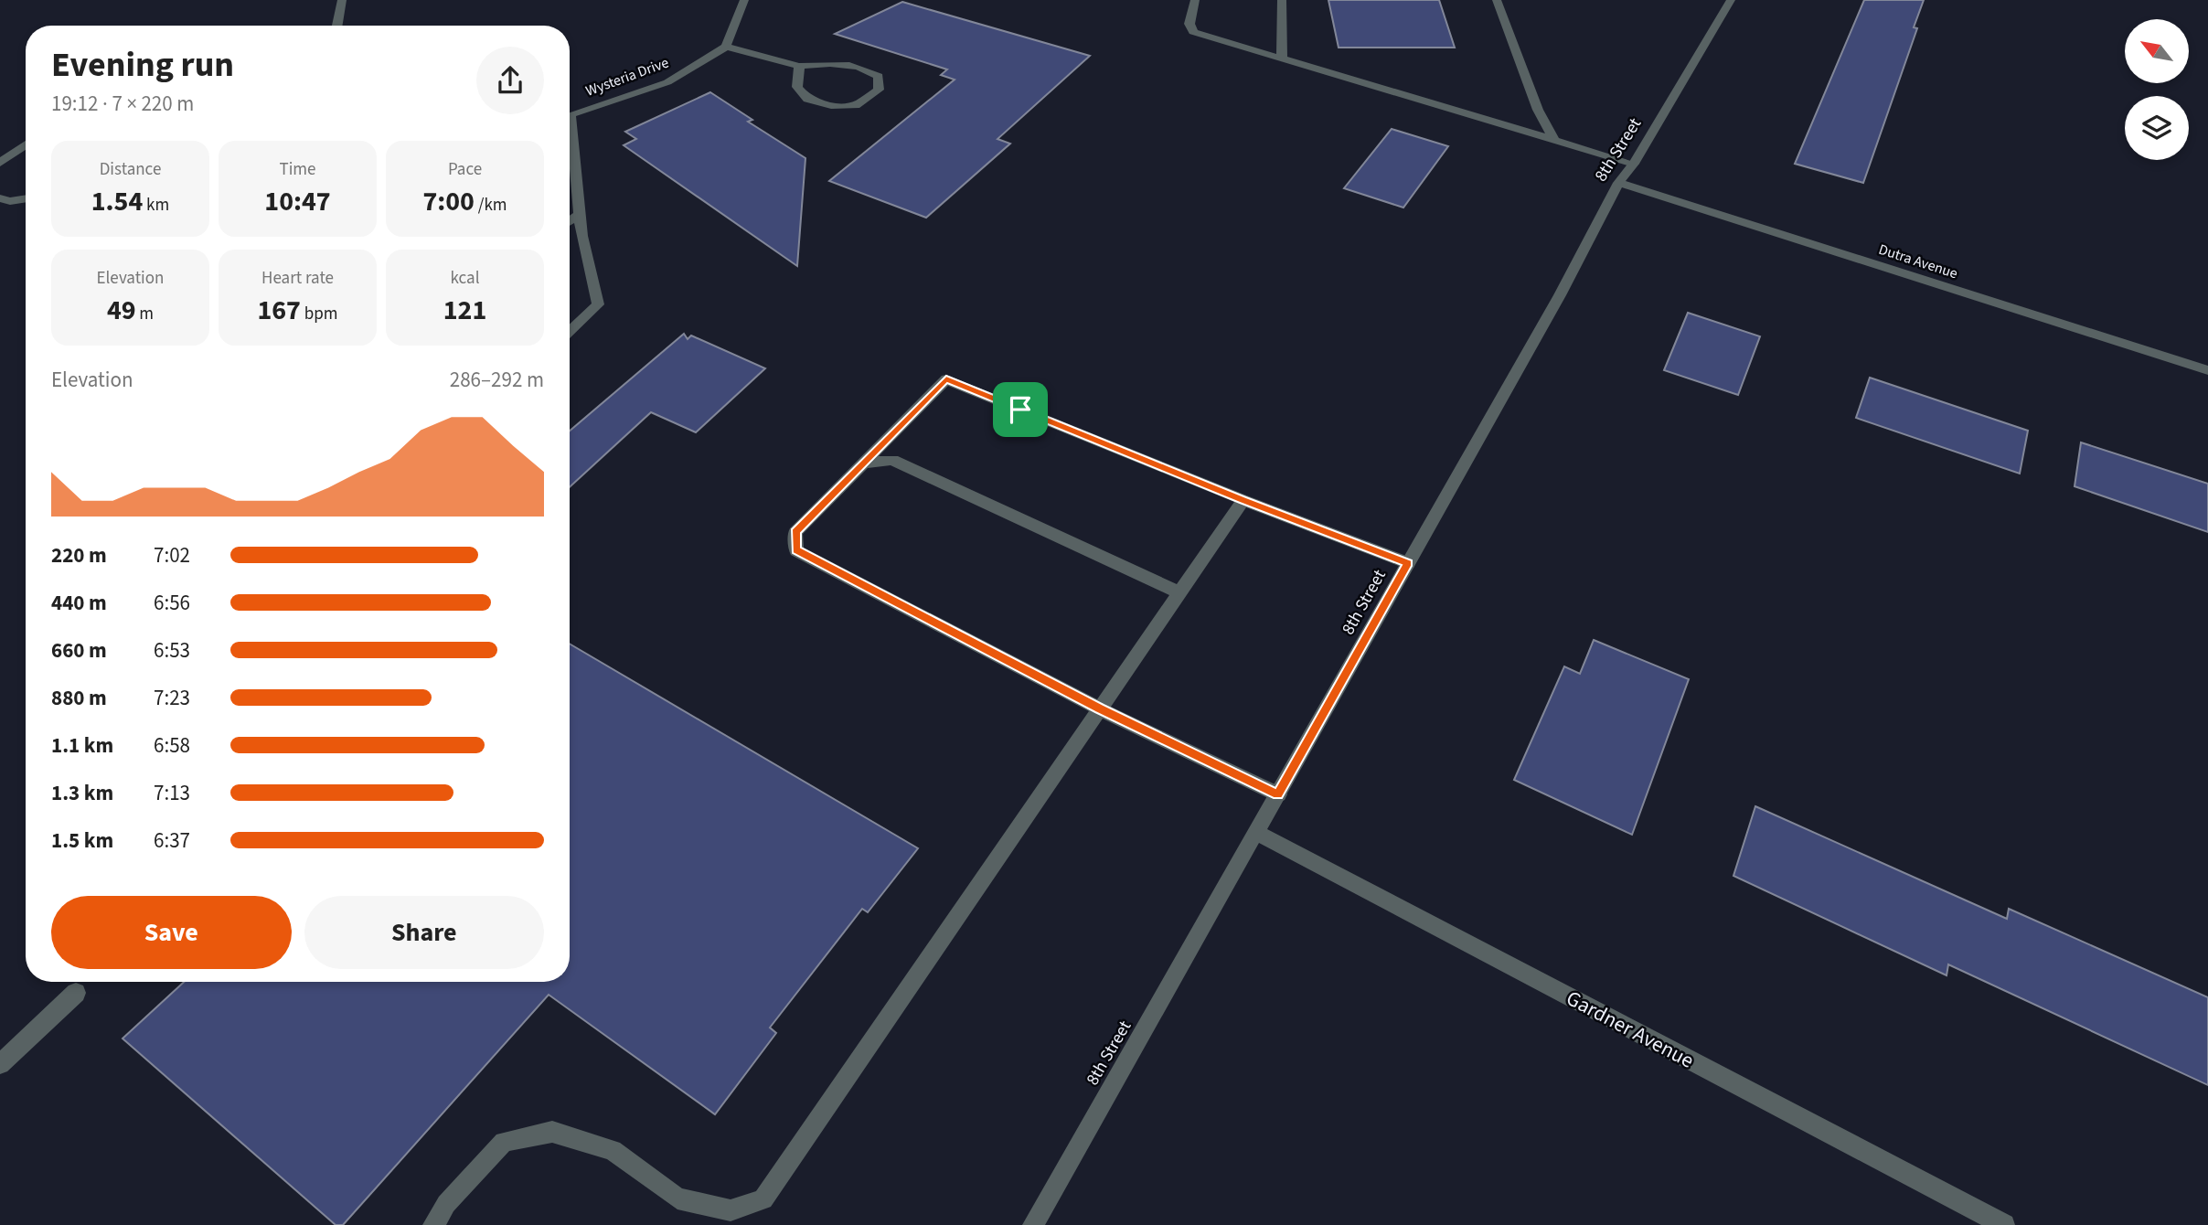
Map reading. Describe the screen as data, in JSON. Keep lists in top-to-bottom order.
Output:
{
  "streets": {
    "street": [
      "Wysteria Drive",
      "8th Street",
      "Dutra Avenue",
      "Gardner Avenue"
    ]
  },
  "crossings": [
    ["8th Street", "Dutra Avenue"],
    ["8th Street", "Gardner Avenue"]
  ],
  "north": "top left",
  "page": {
    "heading": ["Evening run", "19:12 · 7 × 220 m"],
    "stats": [
      ["Distance", "1.54 km"],
      ["Time", "10:47"],
      ["Pace", "7:00 /km"],
      ["Elevation", "49 m"],
      ["Heart rate", "167 bpm"],
      ["kcal", "121"]
    ],
    "chart": ["Elevation", "286–292 m"],
    "list": [
      {
        "name": "220 m",
        "note": "7:02"
      },
      {
        "name": "440 m",
        "note": "6:56"
      },
      {
        "name": "660 m",
        "note": "6:53"
      },
      {
        "name": "880 m",
        "note": "7:23"
      },
      {
        "name": "1.1 km",
        "note": "6:58"
      },
      {
        "name": "1.3 km",
        "note": "7:13"
      },
      {
        "name": "1.5 km",
        "note": "6:37"
      }
    ],
    "buttons": ["Save", "Share"]
  }
}
